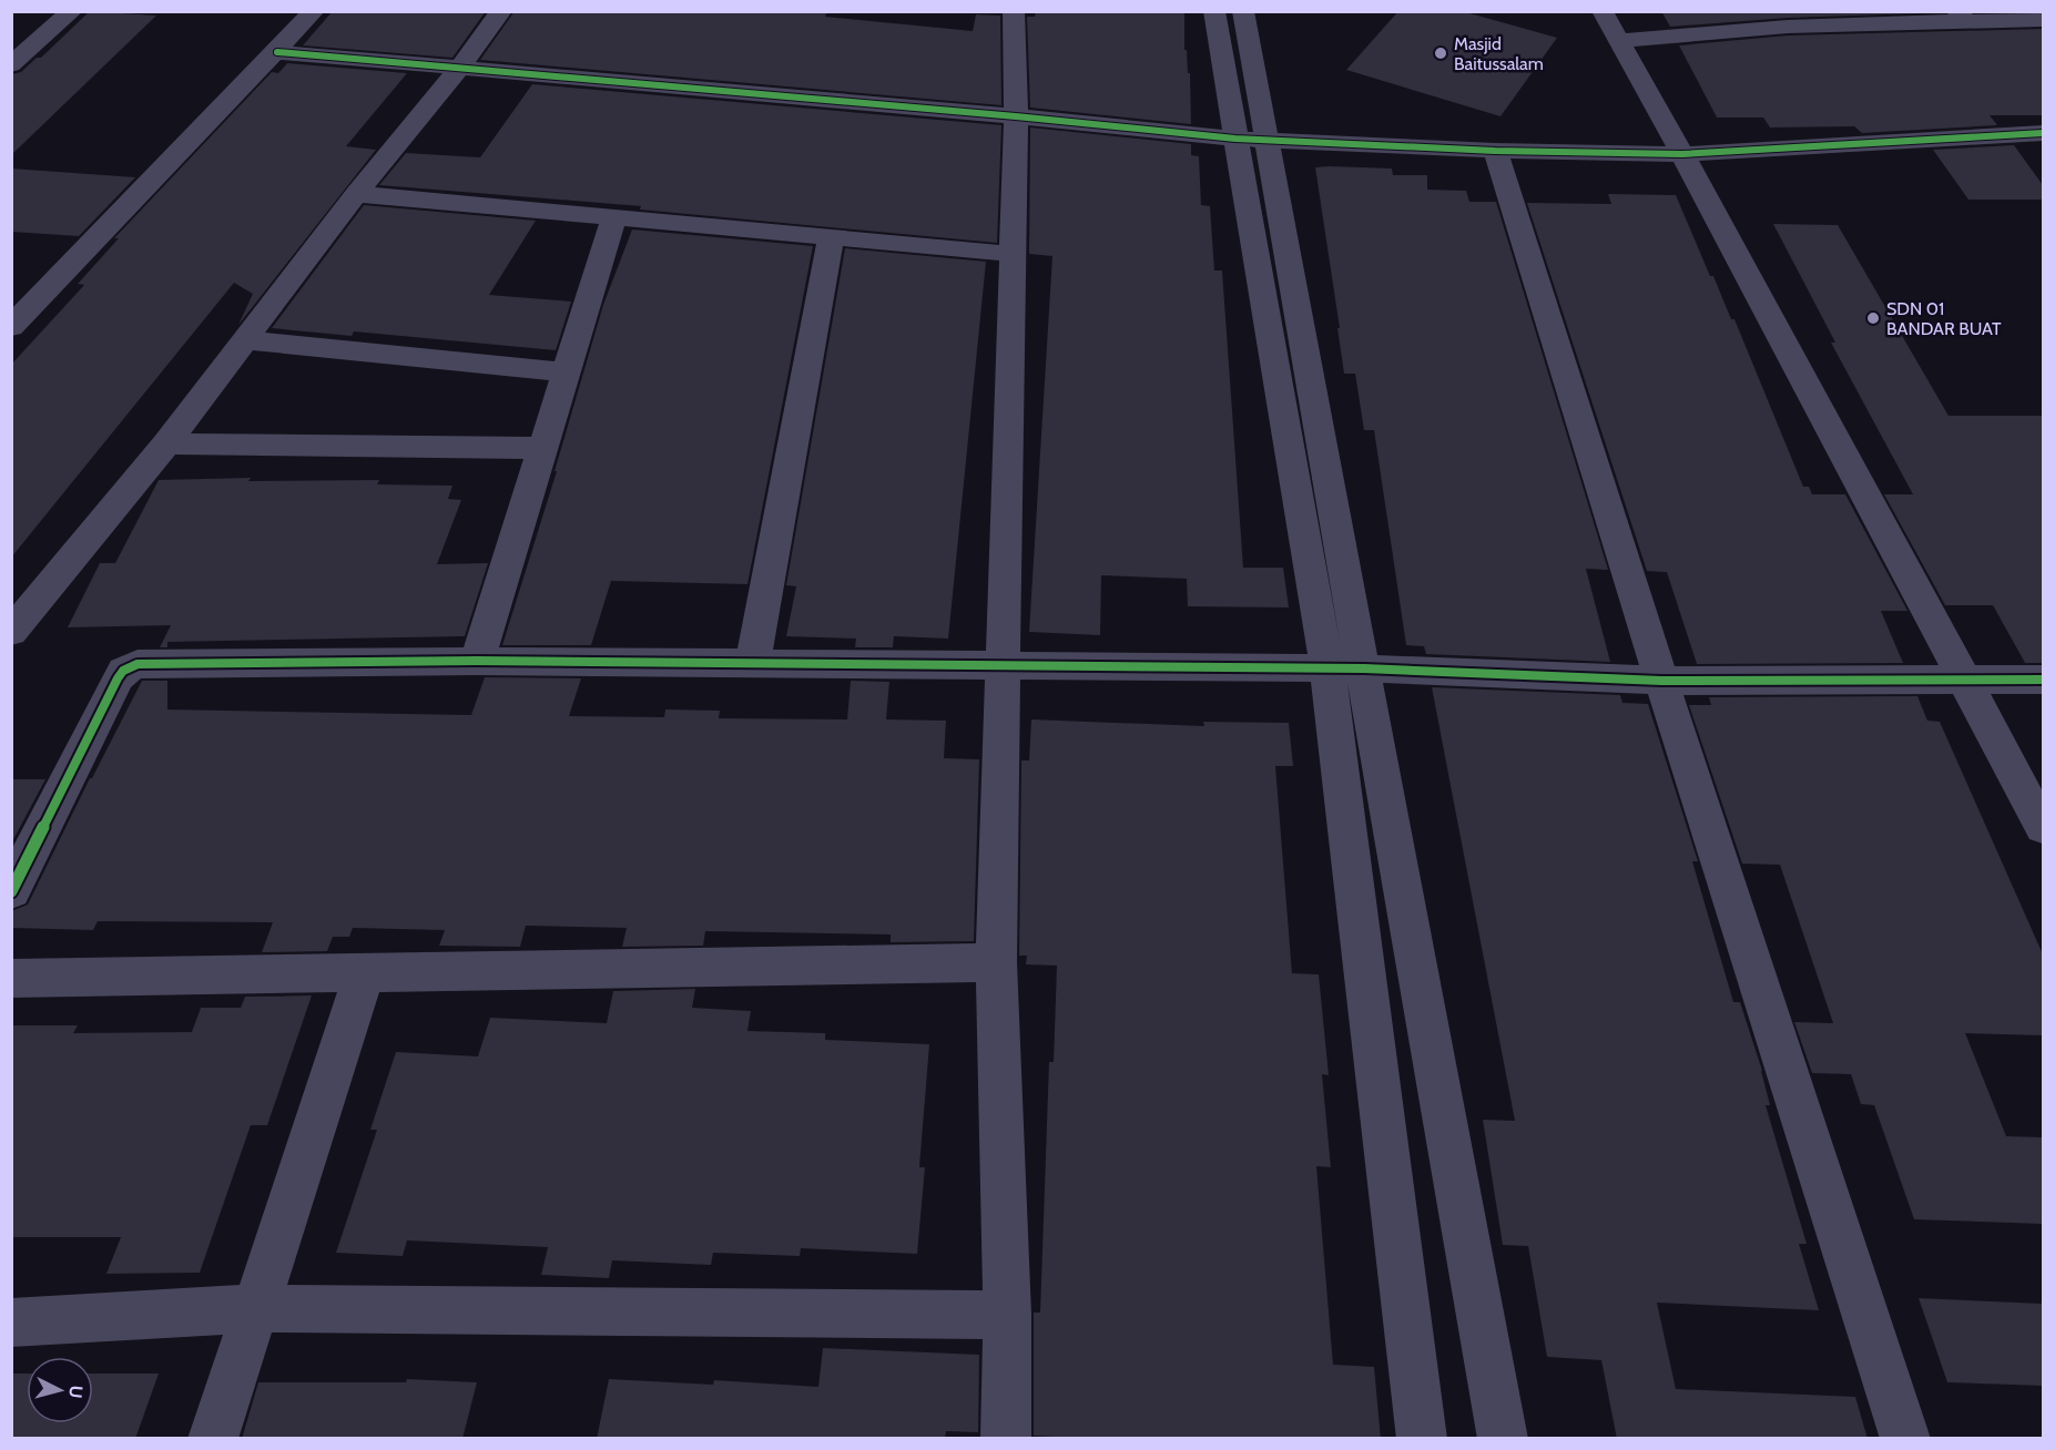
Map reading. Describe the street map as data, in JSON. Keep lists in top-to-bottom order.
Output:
{
  "places": ["Masjid Baitussalam", "SDN 01 BANDAR BUAT"],
  "north": "right"
}
